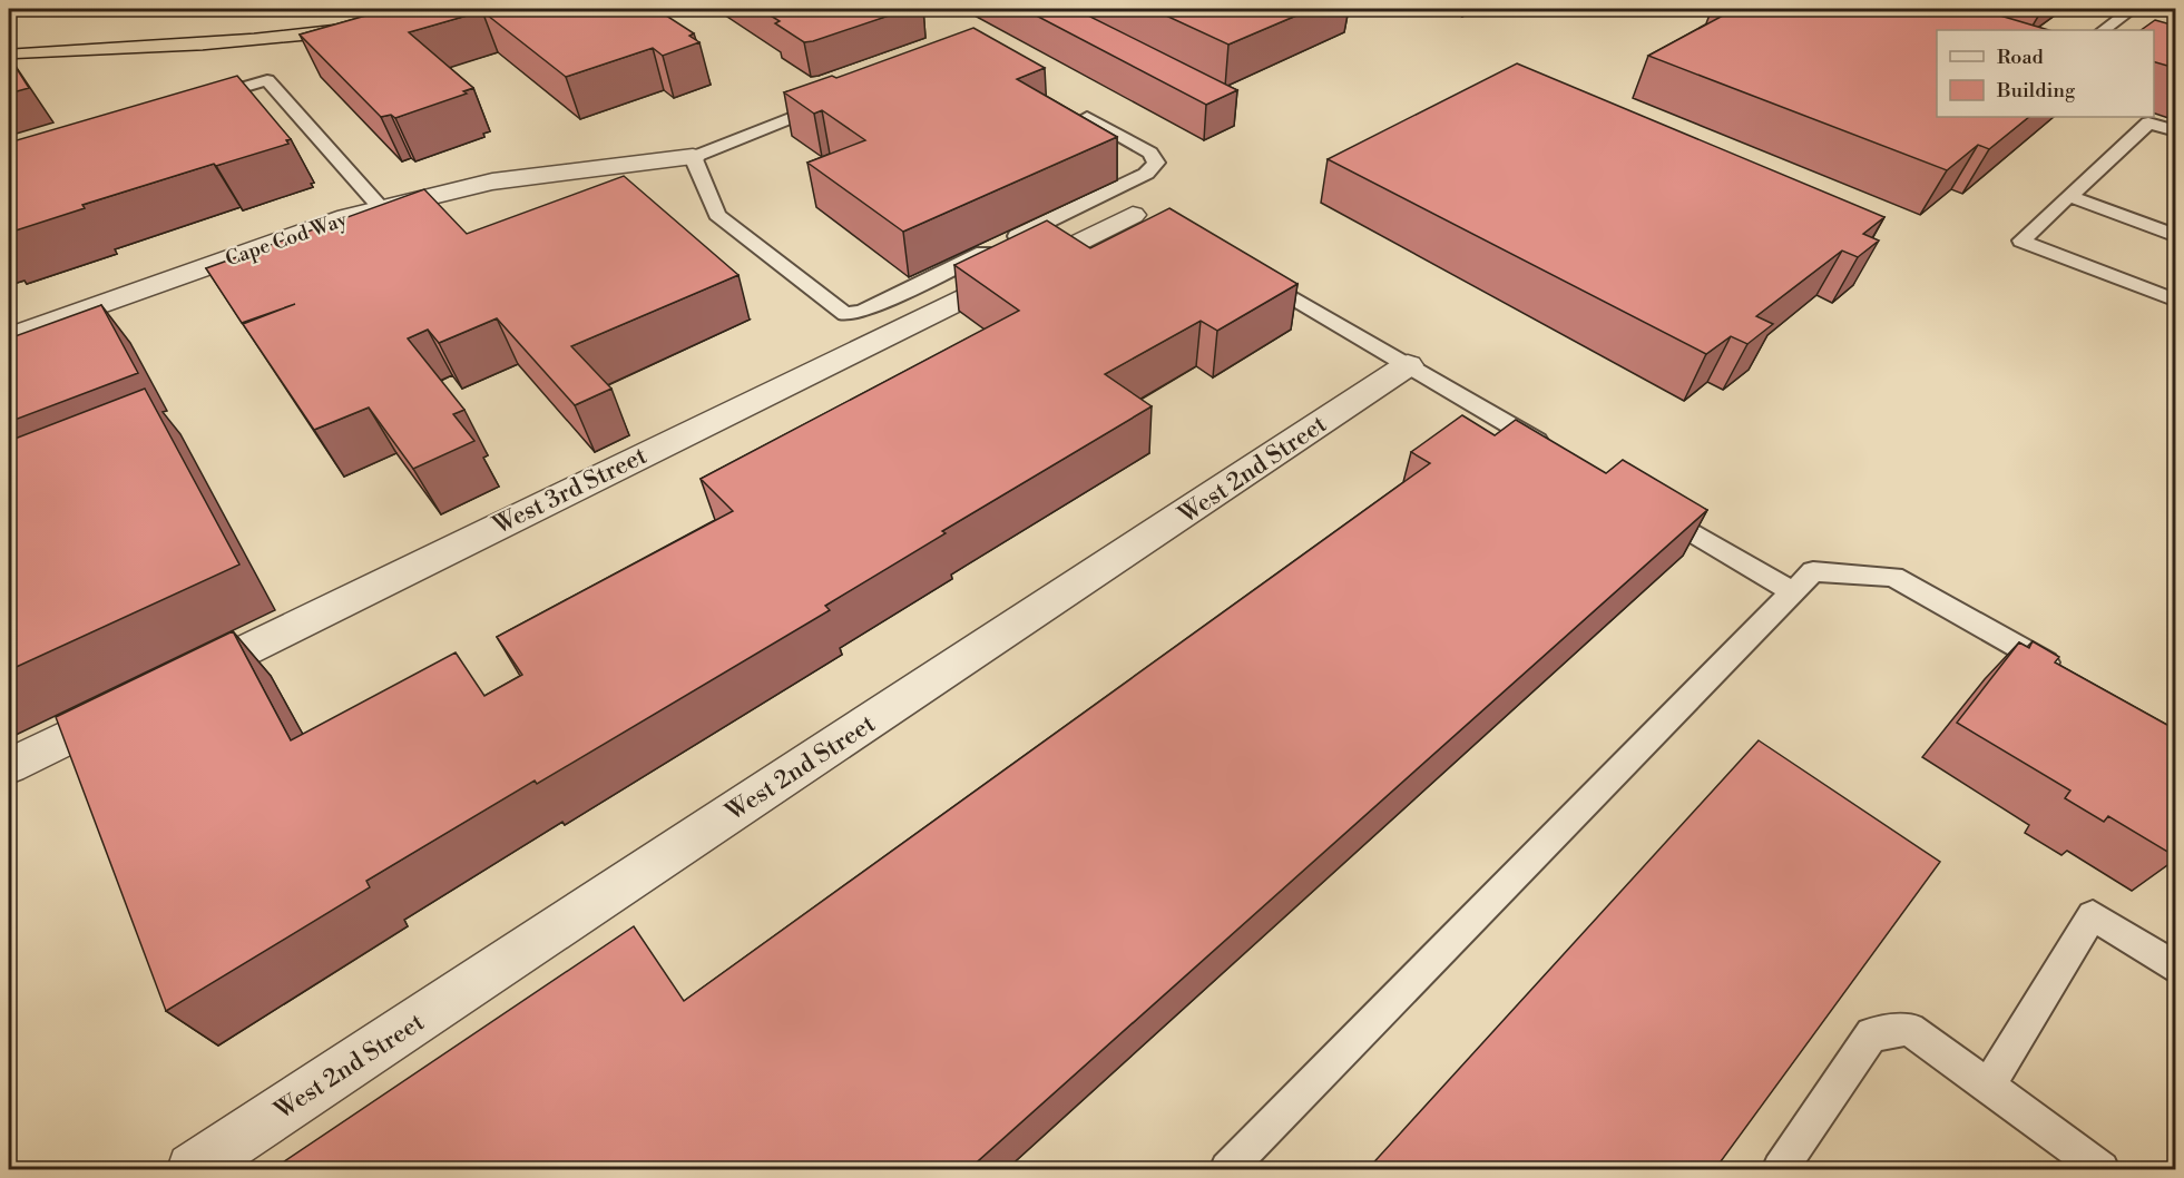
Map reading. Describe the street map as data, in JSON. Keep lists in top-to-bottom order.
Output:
{
  "streets": {
    "street": ["Cape Cod Way", "West 2nd Street", "West 3rd Street"]
  },
  "legend": ["Road", "Building"]
}
